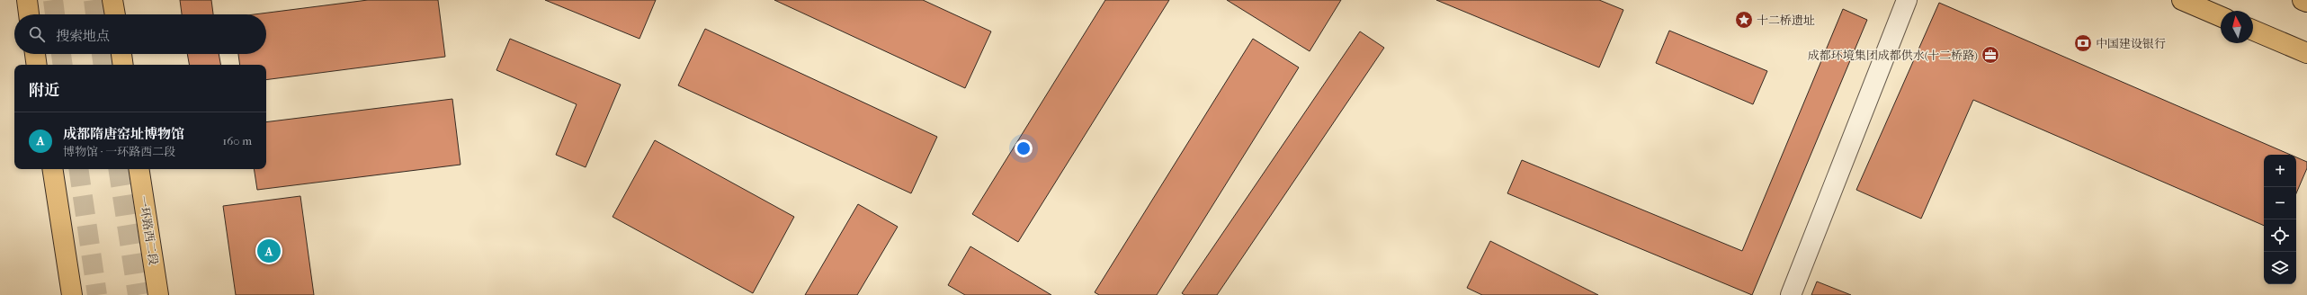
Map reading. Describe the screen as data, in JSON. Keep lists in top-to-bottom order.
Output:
{
  "streets": {
    "main road": ["一环路西二段"]
  },
  "places": {
    "place": ["十二桥遗址"],
    "bank": ["中国建设银行"],
    "office": ["成都环境集团成都供水(十二桥路)"]
  },
  "north": "top",
  "page": {
    "search": "搜索地点",
    "heading": "附近",
    "list": [
      {
        "mark": "A",
        "name": "成都隋唐窑址博物馆",
        "note": "博物馆 · 一环路西二段",
        "value": "160 m"
      }
    ],
    "map_buttons": ["+", "−"],
    "pins": "A"
  }
}
